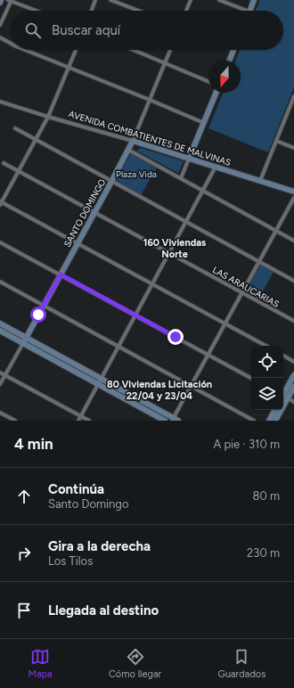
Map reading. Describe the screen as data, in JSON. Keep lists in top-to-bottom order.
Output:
{
  "streets": {
    "street": ["AVENIDA COMBATIENTES DE MALVINAS", "SANTO DOMINGO", "LAS ARAUCARIAS"]
  },
  "crossings": [
    ["AVENIDA COMBATIENTES DE MALVINAS", "SANTO DOMINGO"],
    ["SANTO DOMINGO", "LAS ARAUCARIAS"]
  ],
  "districts": ["160 Viviendas Norte", "80 Viviendas Licitación 22/04 y 23/04"],
  "parks": ["Plaza Vida"],
  "north": "bottom",
  "page": {
    "search": "Buscar aquí",
    "heading": ["4 min", "A pie · 310 m"],
    "list": [
      ["Continúa", "Santo Domingo", "80 m"],
      ["Gira a la derecha", "Los Tilos", "230 m"],
      "Llegada al destino"
    ],
    "nav": ["Mapa", "Cómo llegar", "Guardados"]
  }
}
